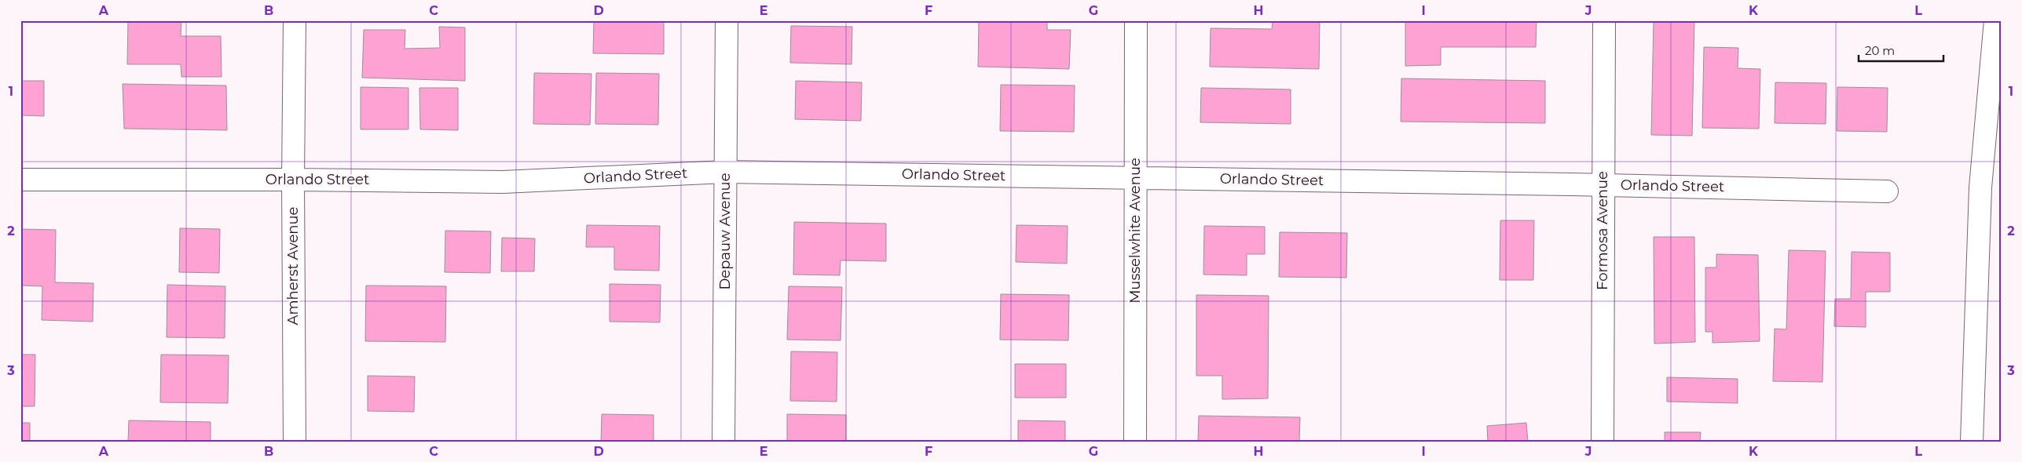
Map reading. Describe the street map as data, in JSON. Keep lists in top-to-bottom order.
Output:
{
  "streets": {
    "main road": [
      "Orlando Street",
      "Musselwhite Avenue",
      "Formosa Avenue",
      "Depauw Avenue",
      "Amherst Avenue"
    ]
  },
  "crossings": [
    ["Orlando Street", "Musselwhite Avenue"],
    ["Orlando Street", "Formosa Avenue"],
    ["Orlando Street", "Depauw Avenue"],
    ["Orlando Street", "Amherst Avenue"]
  ],
  "scale_bar": "20 m",
  "grid": {
    "columns": [
      "A",
      "B",
      "C",
      "D",
      "E",
      "F",
      "G",
      "H",
      "I",
      "J",
      "K",
      "L"
    ],
    "rows": ["1", "2", "3"]
  }
}
